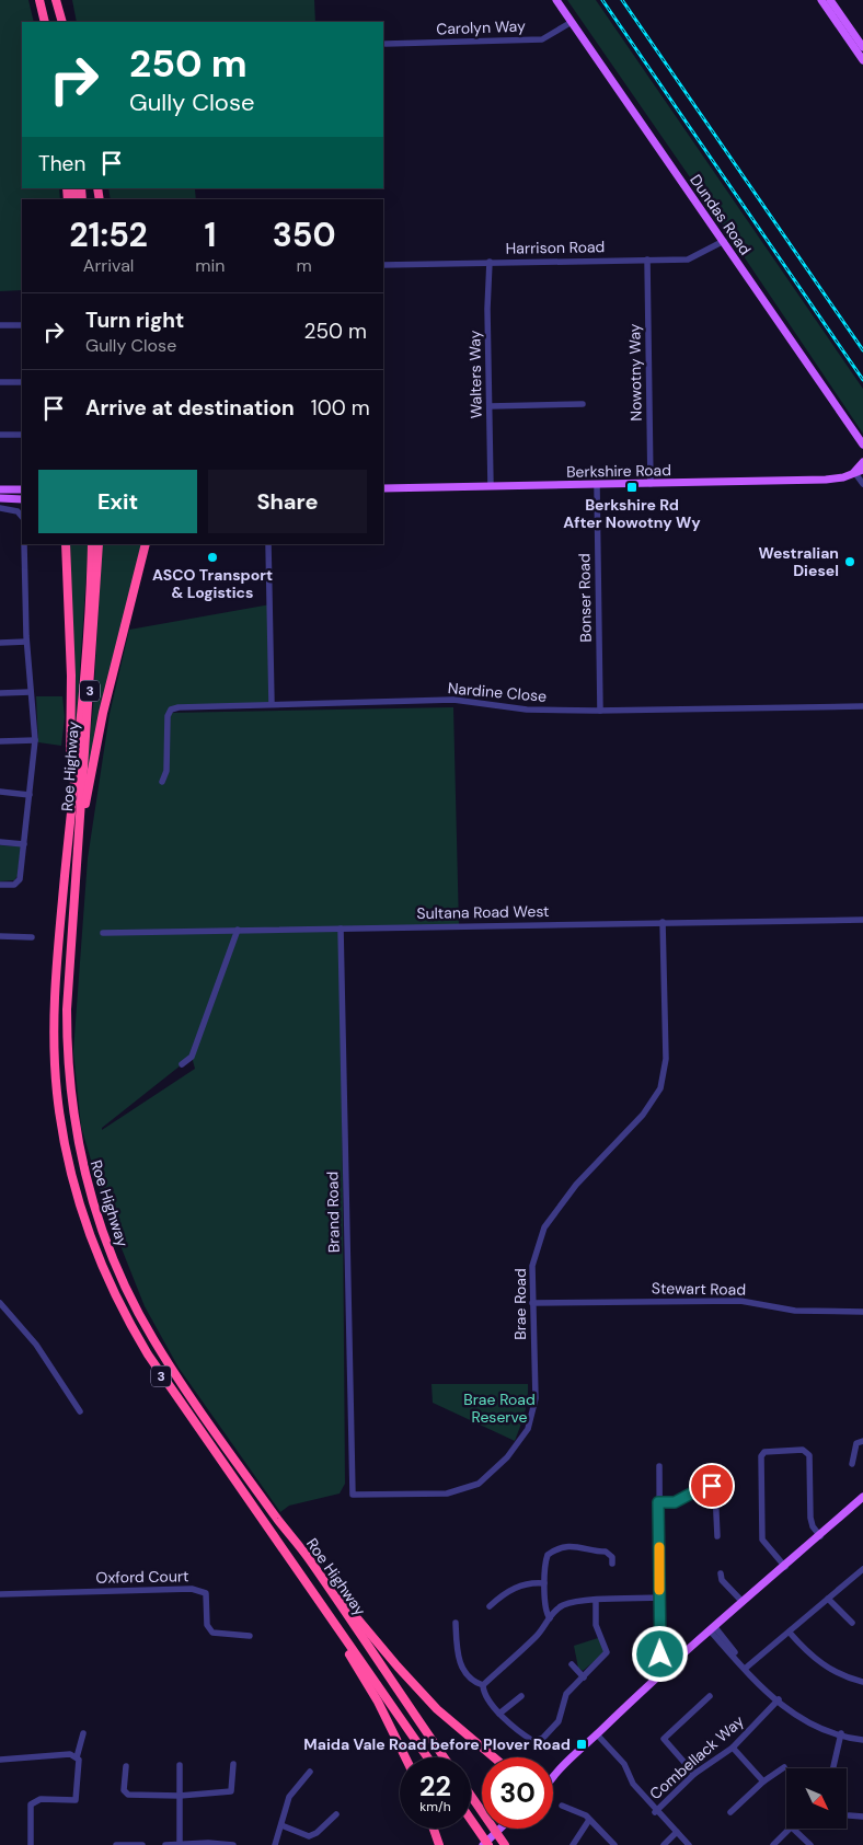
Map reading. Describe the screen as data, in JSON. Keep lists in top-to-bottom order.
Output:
{
  "streets": {
    "highway": ["3", "Roe Highway"],
    "main road": ["Dundas Road", "Berkshire Road"],
    "street": [
      "Carolyn Way",
      "Harrison Road",
      "Nowotny Way",
      "Walters Way",
      "Bonser Road",
      "Nardine Close",
      "Sultana Road West",
      "Brand Road",
      "Stewart Road",
      "Brae Road",
      "Oxford Court",
      "Combellack Way"
    ]
  },
  "crossings": [
    ["Carolyn Way", "Dundas Road"],
    ["Dundas Road", "Harrison Road"],
    ["Harrison Road", "Nowotny Way"],
    ["Harrison Road", "Walters Way"],
    ["Nowotny Way", "Berkshire Road"],
    ["Walters Way", "Berkshire Road"],
    ["Berkshire Road", "Bonser Road"],
    ["Bonser Road", "Nardine Close"],
    ["Sultana Road West", "Brand Road"],
    ["Sultana Road West", "Brae Road"],
    ["Brand Road", "Brae Road"],
    ["Stewart Road", "Brae Road"]
  ],
  "parks": ["Brae Road Reserve"],
  "places": {
    "transit": ["Berkshire Rd After Nowotny Wy", "Maida Vale Road before Plover Road"],
    "other": ["ASCO Transport & Logistics", "Westralian Diesel"]
  },
  "north": "bottom right",
  "page": {
    "turn": ["250 m", "Gully Close"],
    "then": "Then",
    "eta": [
      "21:52",
      "Arrival",
      "1",
      "min",
      "350",
      "m"
    ],
    "list": [
      {
        "name": "Turn right",
        "note": "Gully Close",
        "value": "250 m"
      },
      {
        "name": "Arrive at destination",
        "value": "100 m"
      }
    ],
    "buttons": ["Exit", "Share"],
    "speed": "22 km/h",
    "limit": "30"
  }
}
